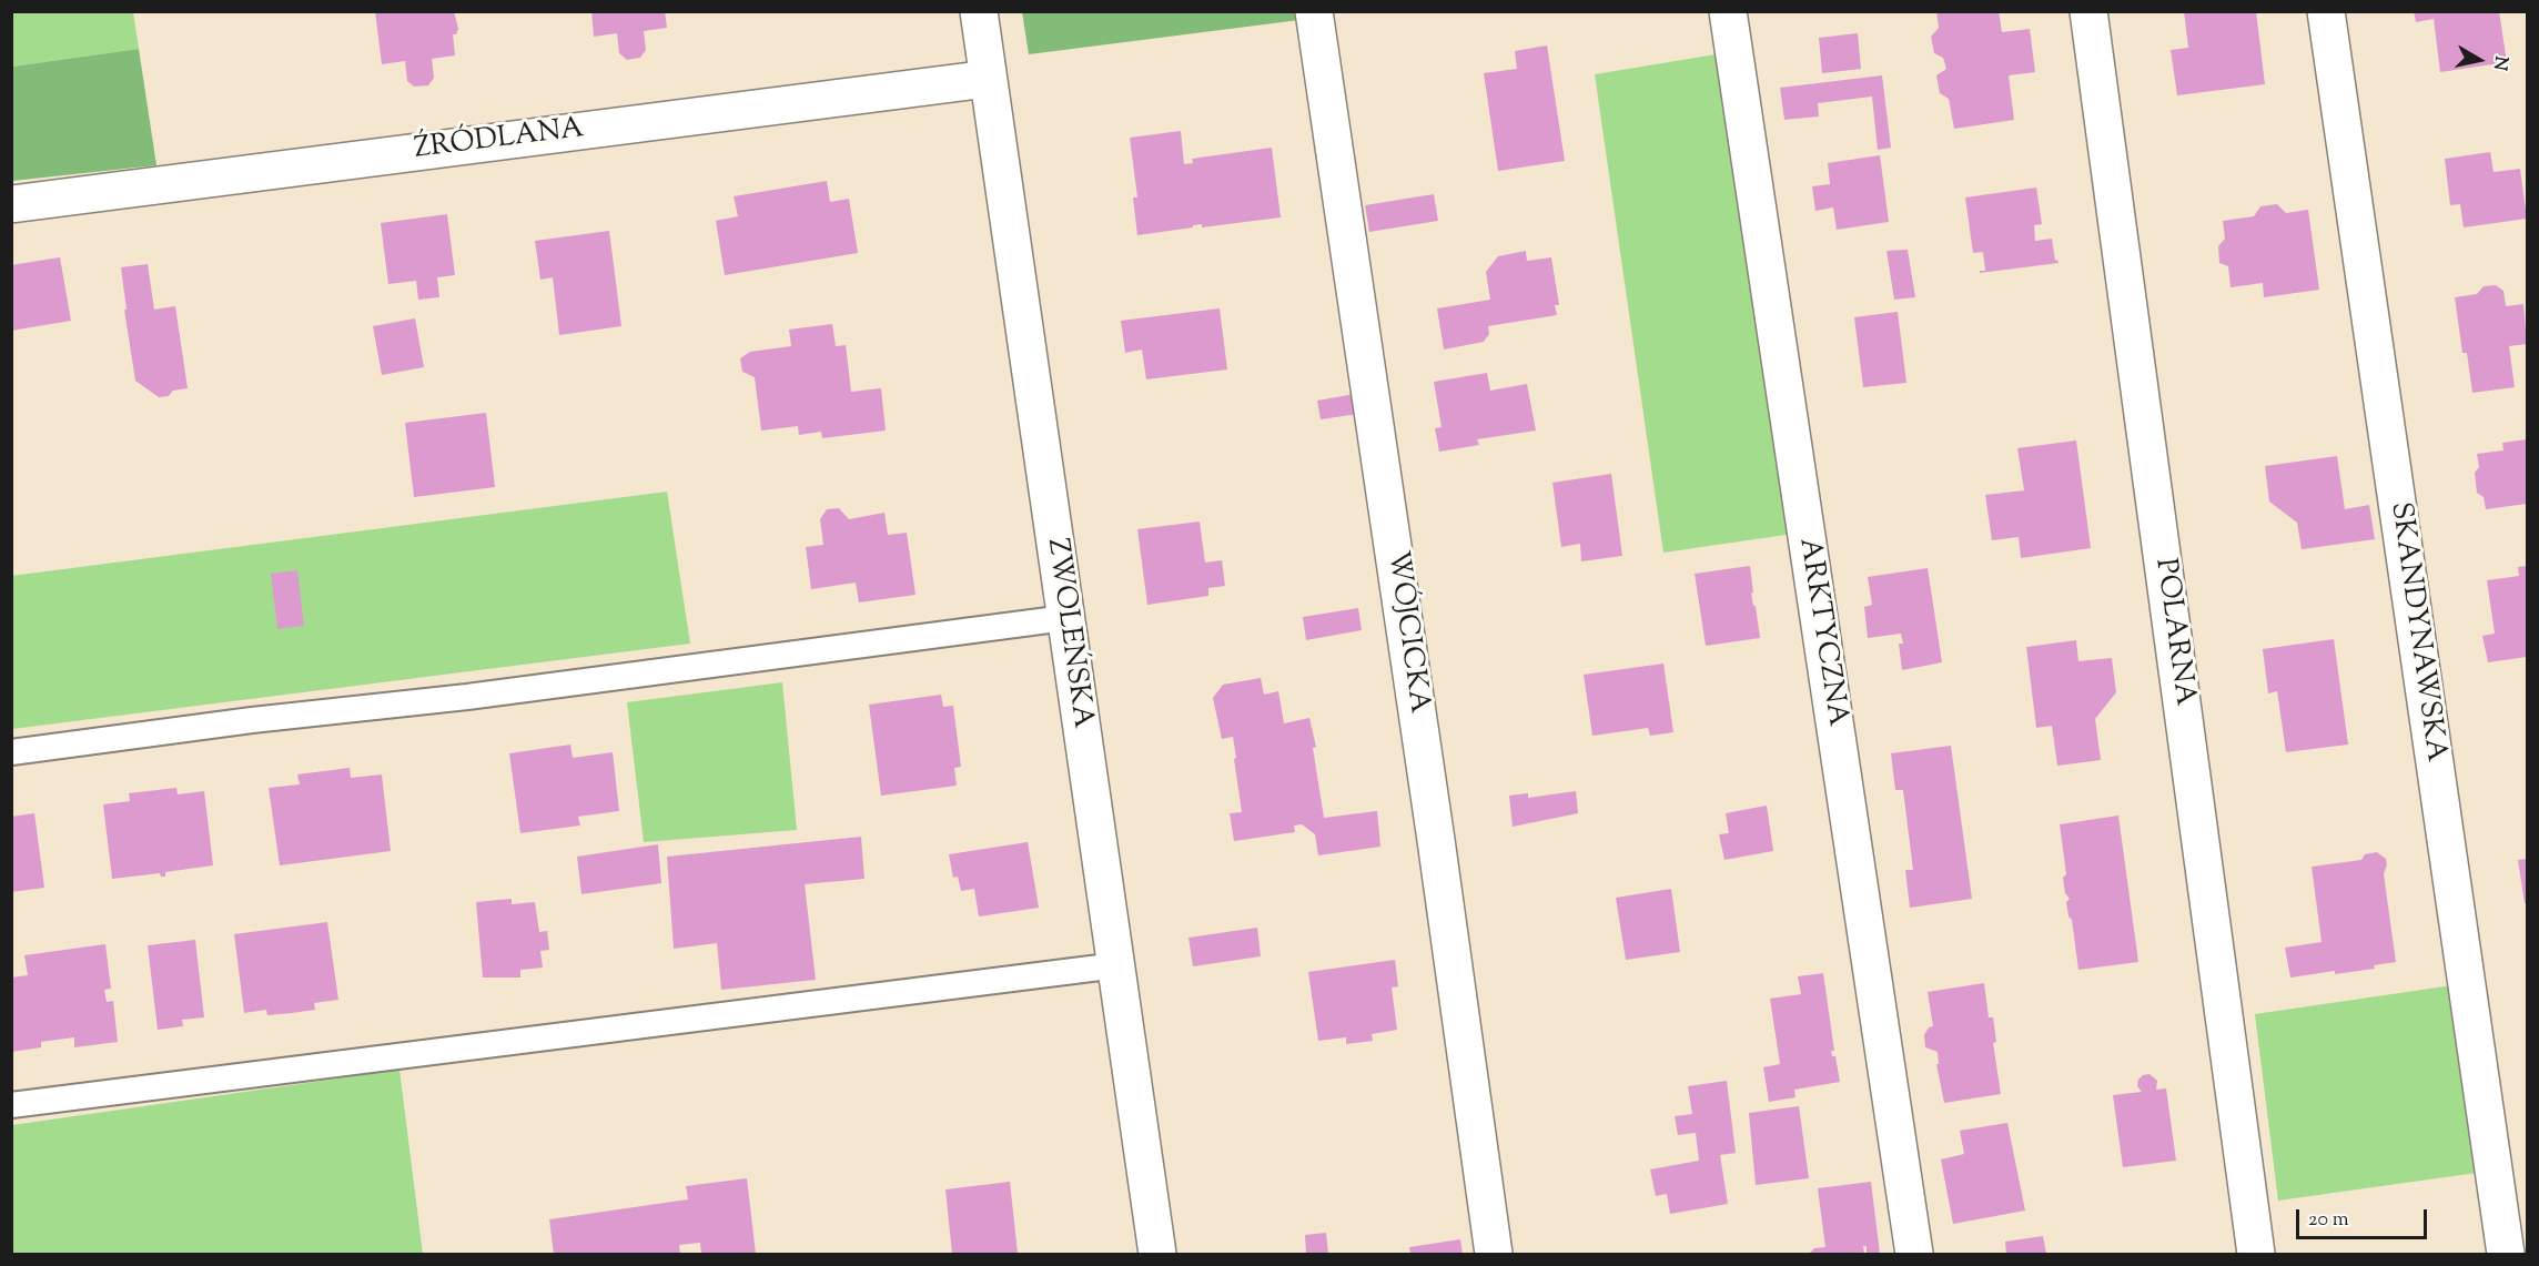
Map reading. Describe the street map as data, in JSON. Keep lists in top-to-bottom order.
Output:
{
  "streets": {
    "street": [
      "ŹRÓDLANA",
      "WÓJCICKA",
      "ARKTYCZNA",
      "POLARNA",
      "SKANDYNAWSKA",
      "ZWOLEŃSKA"
    ]
  },
  "crossings": [
    ["ŹRÓDLANA", "ZWOLEŃSKA"]
  ],
  "scale_bar": "20 m",
  "north": "right"
}
